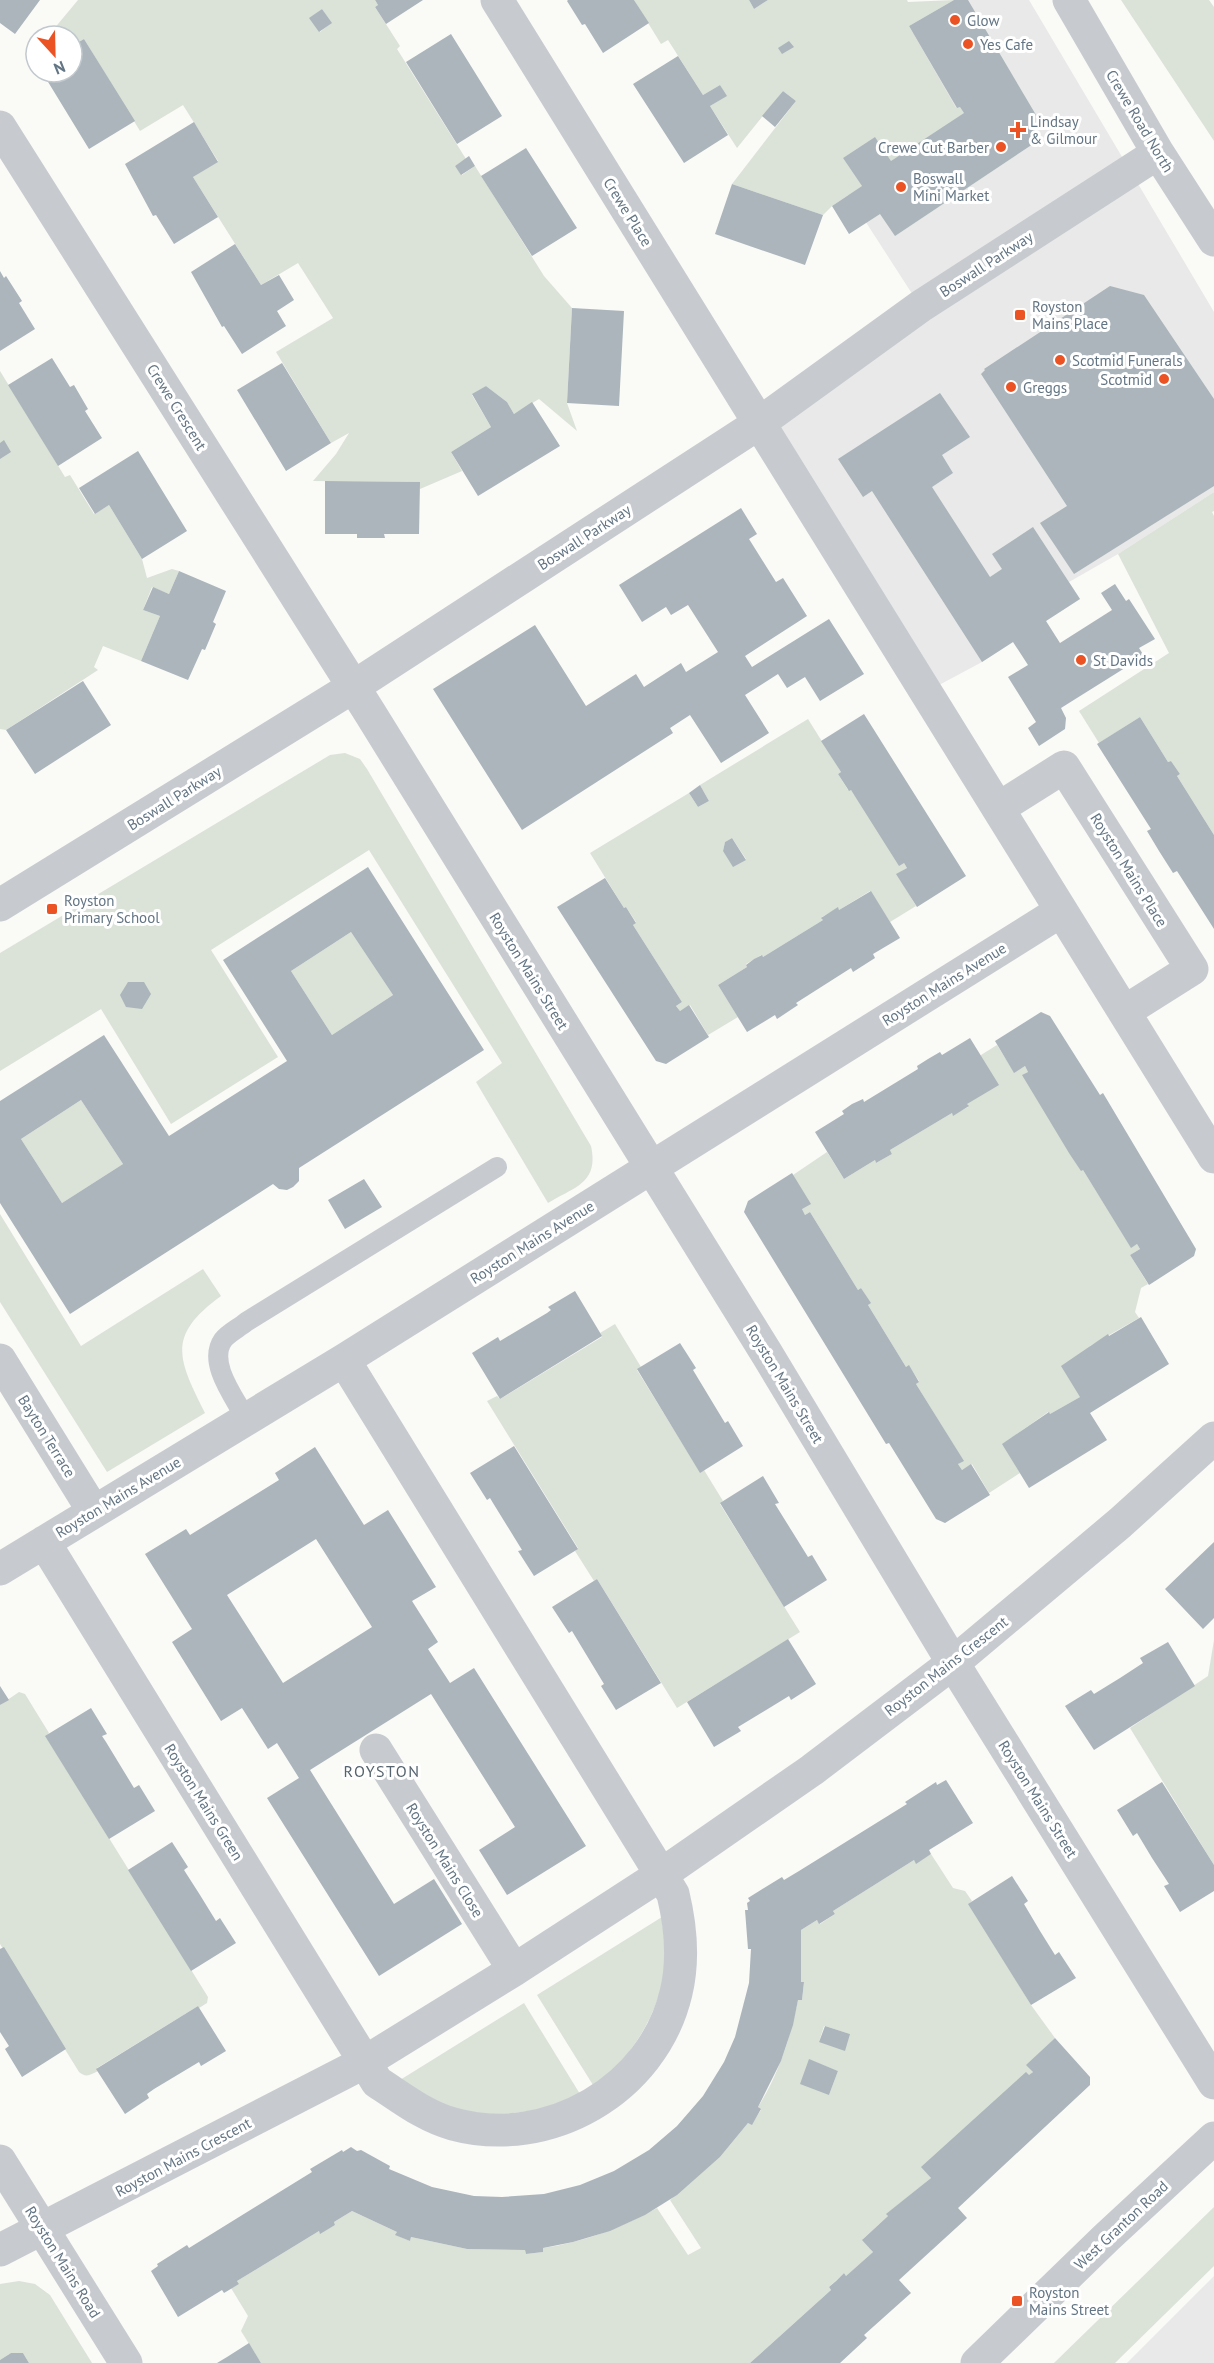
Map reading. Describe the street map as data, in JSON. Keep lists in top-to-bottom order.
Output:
{
  "streets": {
    "street": [
      "Crewe Road North",
      "Crewe Place",
      "Boswall Parkway",
      "Crewe Crescent",
      "Royston Mains Place",
      "Royston Mains Street",
      "Royston Mains Avenue",
      "Bayton Terrace",
      "Royston Mains Crescent",
      "Royston Mains Green",
      "Royston Mains Close",
      "West Granton Road",
      "Royston Mains Road"
    ]
  },
  "crossings": [
    ["Crewe Road North", "Boswall Parkway"],
    ["Crewe Place", "Boswall Parkway"],
    ["Boswall Parkway", "Crewe Crescent"],
    ["Boswall Parkway", "Royston Mains Street"],
    ["Crewe Crescent", "Royston Mains Street"],
    ["Royston Mains Street", "Royston Mains Avenue"],
    ["Royston Mains Street", "Royston Mains Crescent"],
    ["Royston Mains Avenue", "Bayton Terrace"],
    ["Royston Mains Avenue", "Royston Mains Green"],
    ["Royston Mains Crescent", "Royston Mains Green"],
    ["Royston Mains Crescent", "Royston Mains Close"],
    ["Royston Mains Crescent", "Royston Mains Road"]
  ],
  "districts": ["ROYSTON"],
  "places": {
    "other": [
      "Glow",
      "Yes Cafe",
      "Crewe Cut Barber",
      "Boswall Mini Market",
      "Scotmid Funerals",
      "Scotmid",
      "Greggs",
      "St Davids"
    ],
    "health": ["Lindsay & Gilmour"],
    "transit": ["Royston Mains Place", "Royston Primary School", "Royston Mains Street"]
  },
  "north": "bottom"
}
